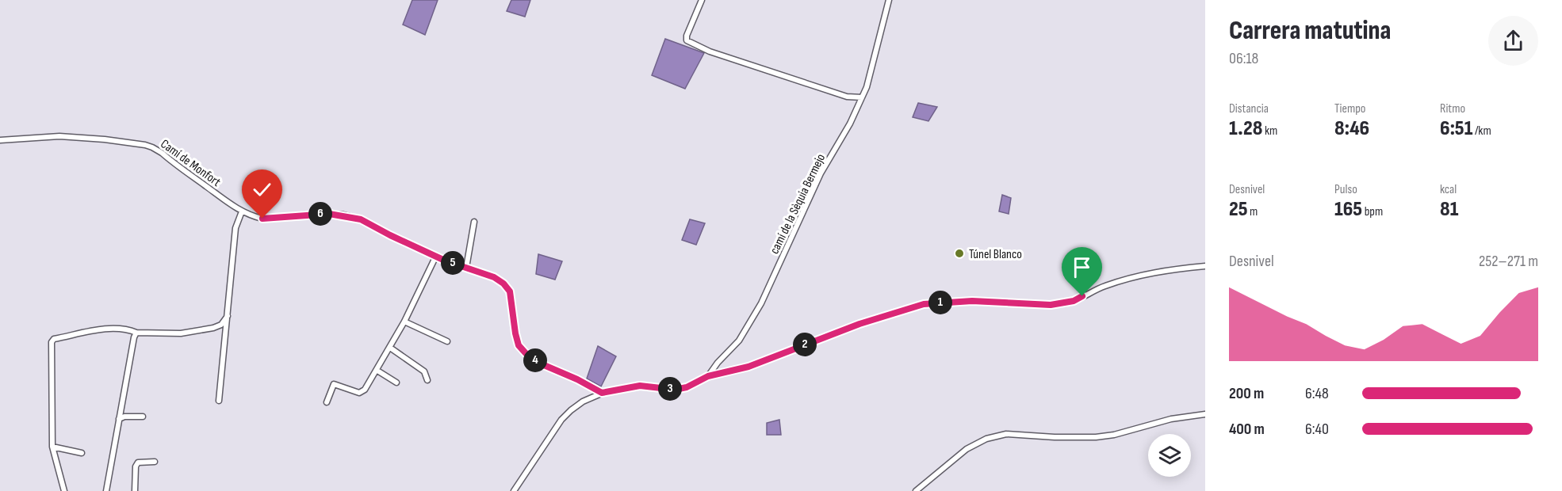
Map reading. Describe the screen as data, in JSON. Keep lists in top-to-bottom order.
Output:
{
  "streets": {
    "street": ["Camí de Monfort", "camí de la Sèquia Bermejo"]
  },
  "places": ["Túnel Blanco"],
  "page": {
    "heading": ["Carrera matutina", "06:18"],
    "stats": [
      ["Distancia", "1.28 km"],
      ["Tiempo", "8:46"],
      ["Ritmo", "6:51 /km"],
      ["Desnivel", "25 m"],
      ["Pulso", "165 bpm"],
      ["kcal", "81"]
    ],
    "pins": [
      "6",
      "5",
      "1",
      "2",
      "4",
      "3"
    ],
    "chart": ["Desnivel", "252–271 m"],
    "list": [
      {
        "name": "200 m",
        "note": "6:48"
      },
      {
        "name": "400 m",
        "note": "6:40"
      }
    ]
  }
}
